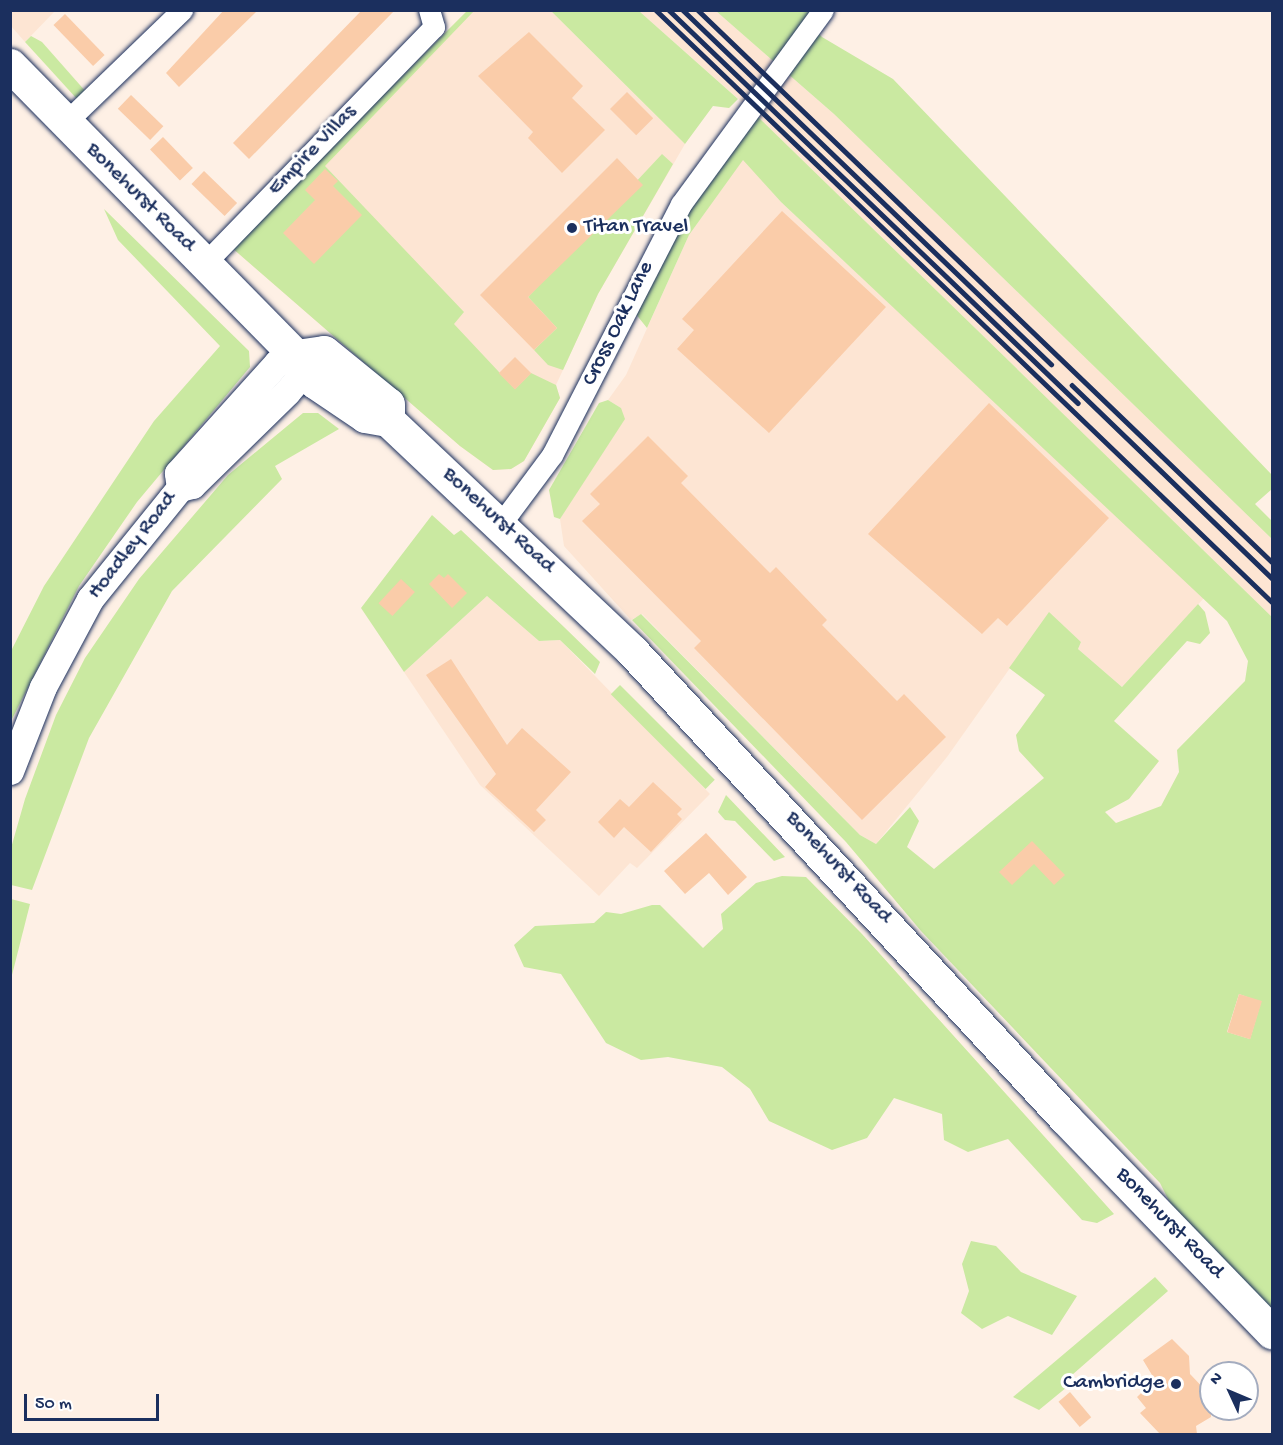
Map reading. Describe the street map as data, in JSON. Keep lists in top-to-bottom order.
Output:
{
  "streets": {
    "main road": ["Bonehurst Road"],
    "street": ["Empire Villas", "Cross Oak Lane", "Hoadley Road"]
  },
  "crossings": [
    ["Empire Villas", "Bonehurst Road"],
    ["Bonehurst Road", "Cross Oak Lane"],
    ["Bonehurst Road", "Hoadley Road"]
  ],
  "places": ["Titan Travel", "Cambridge"],
  "scale_bar": "50 m",
  "north": "top left"
}
